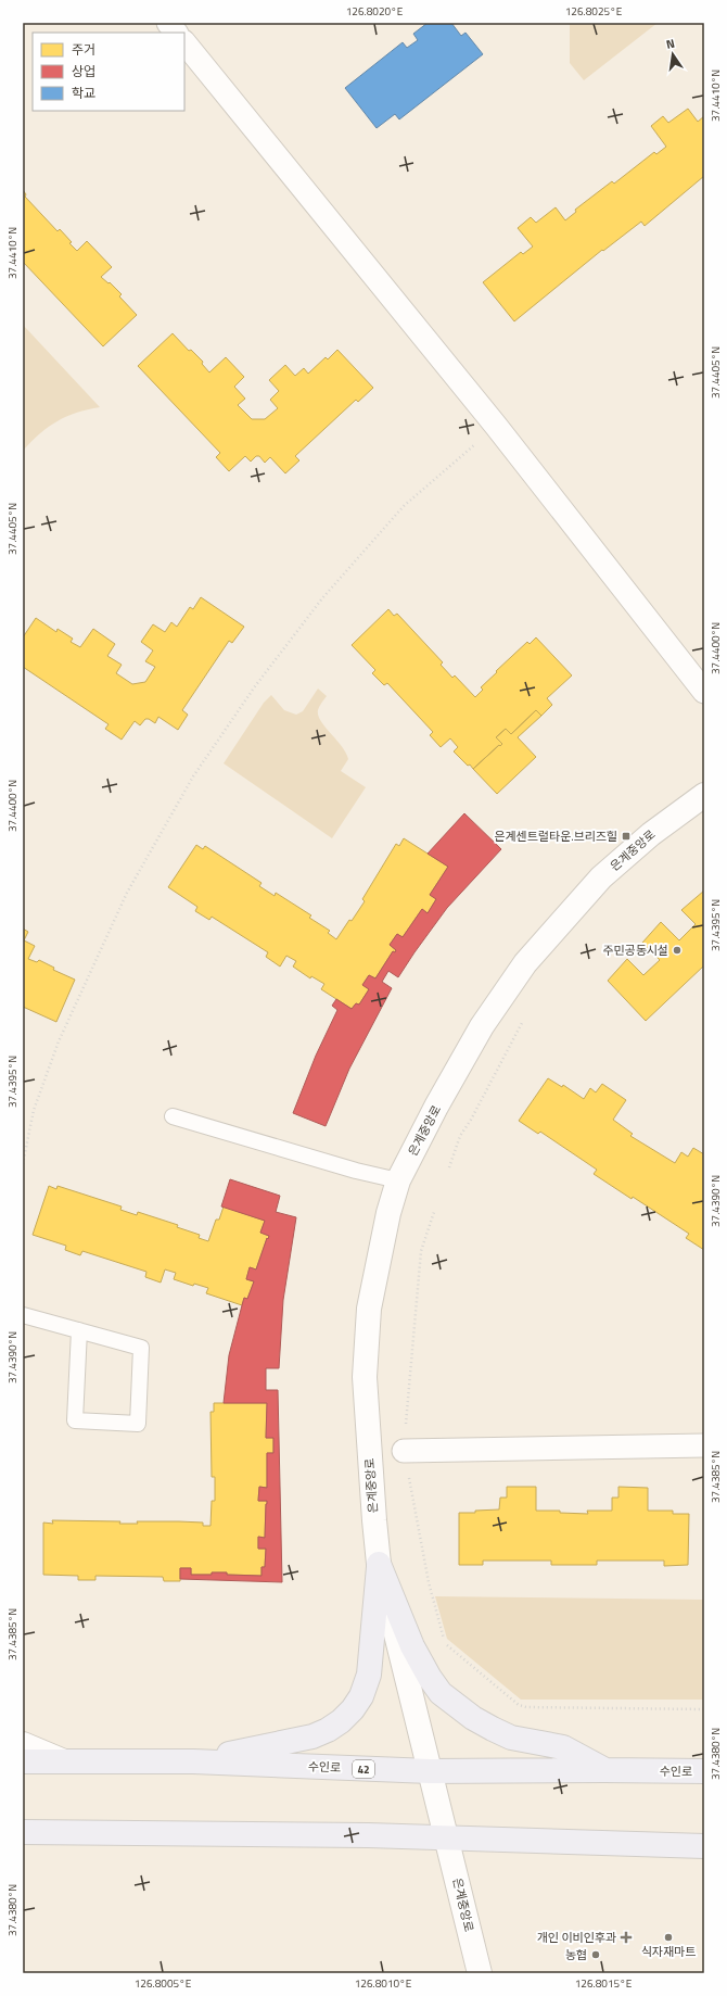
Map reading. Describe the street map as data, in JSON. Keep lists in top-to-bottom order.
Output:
{
  "streets": {
    "main road": ["수인로", "42"],
    "street": ["은계중앙로"]
  },
  "crossings": [
    ["은계중앙로", "수인로"]
  ],
  "places": {
    "transit": ["은계센트럴타운.브리즈힐"],
    "other": ["주민공동시설", "식자재마트", "농협"],
    "health": ["개인 이비인후과"]
  },
  "legend": ["주거", "상업", "학교"],
  "north": "top",
  "coordinates": [
    "126.8020°E",
    "126.8025°E",
    "37.4410°N",
    "37.4405°N",
    "37.4400°N",
    "37.4395°N",
    "37.4390°N",
    "37.4385°N",
    "37.4380°N",
    "126.8005°E",
    "126.8010°E",
    "126.8015°E"
  ]
}
